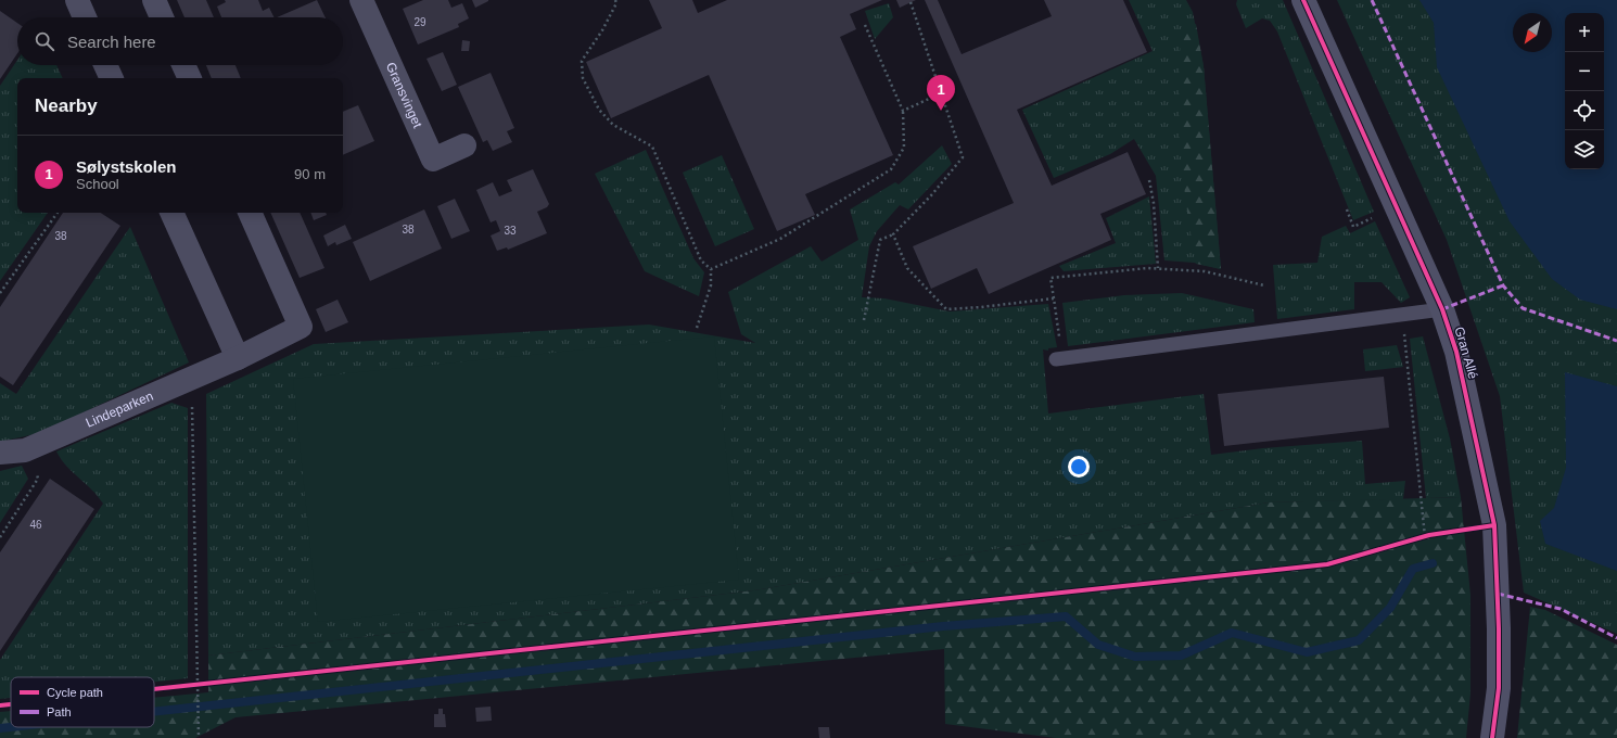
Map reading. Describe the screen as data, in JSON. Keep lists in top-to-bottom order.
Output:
{
  "streets": {
    "street": ["Gransvinget", "Gran Allé", "Lindeparken"]
  },
  "house_numbers": [
    "29",
    "38",
    "33",
    "38",
    "46"
  ],
  "legend": ["Cycle path", "Path"],
  "north": "bottom left",
  "page": {
    "map_buttons": ["+", "−"],
    "search": "Search here",
    "pins": "1",
    "heading": "Nearby",
    "list": [
      {
        "mark": "1",
        "name": "Sølystskolen",
        "note": "School",
        "value": "90 m"
      }
    ]
  }
}
